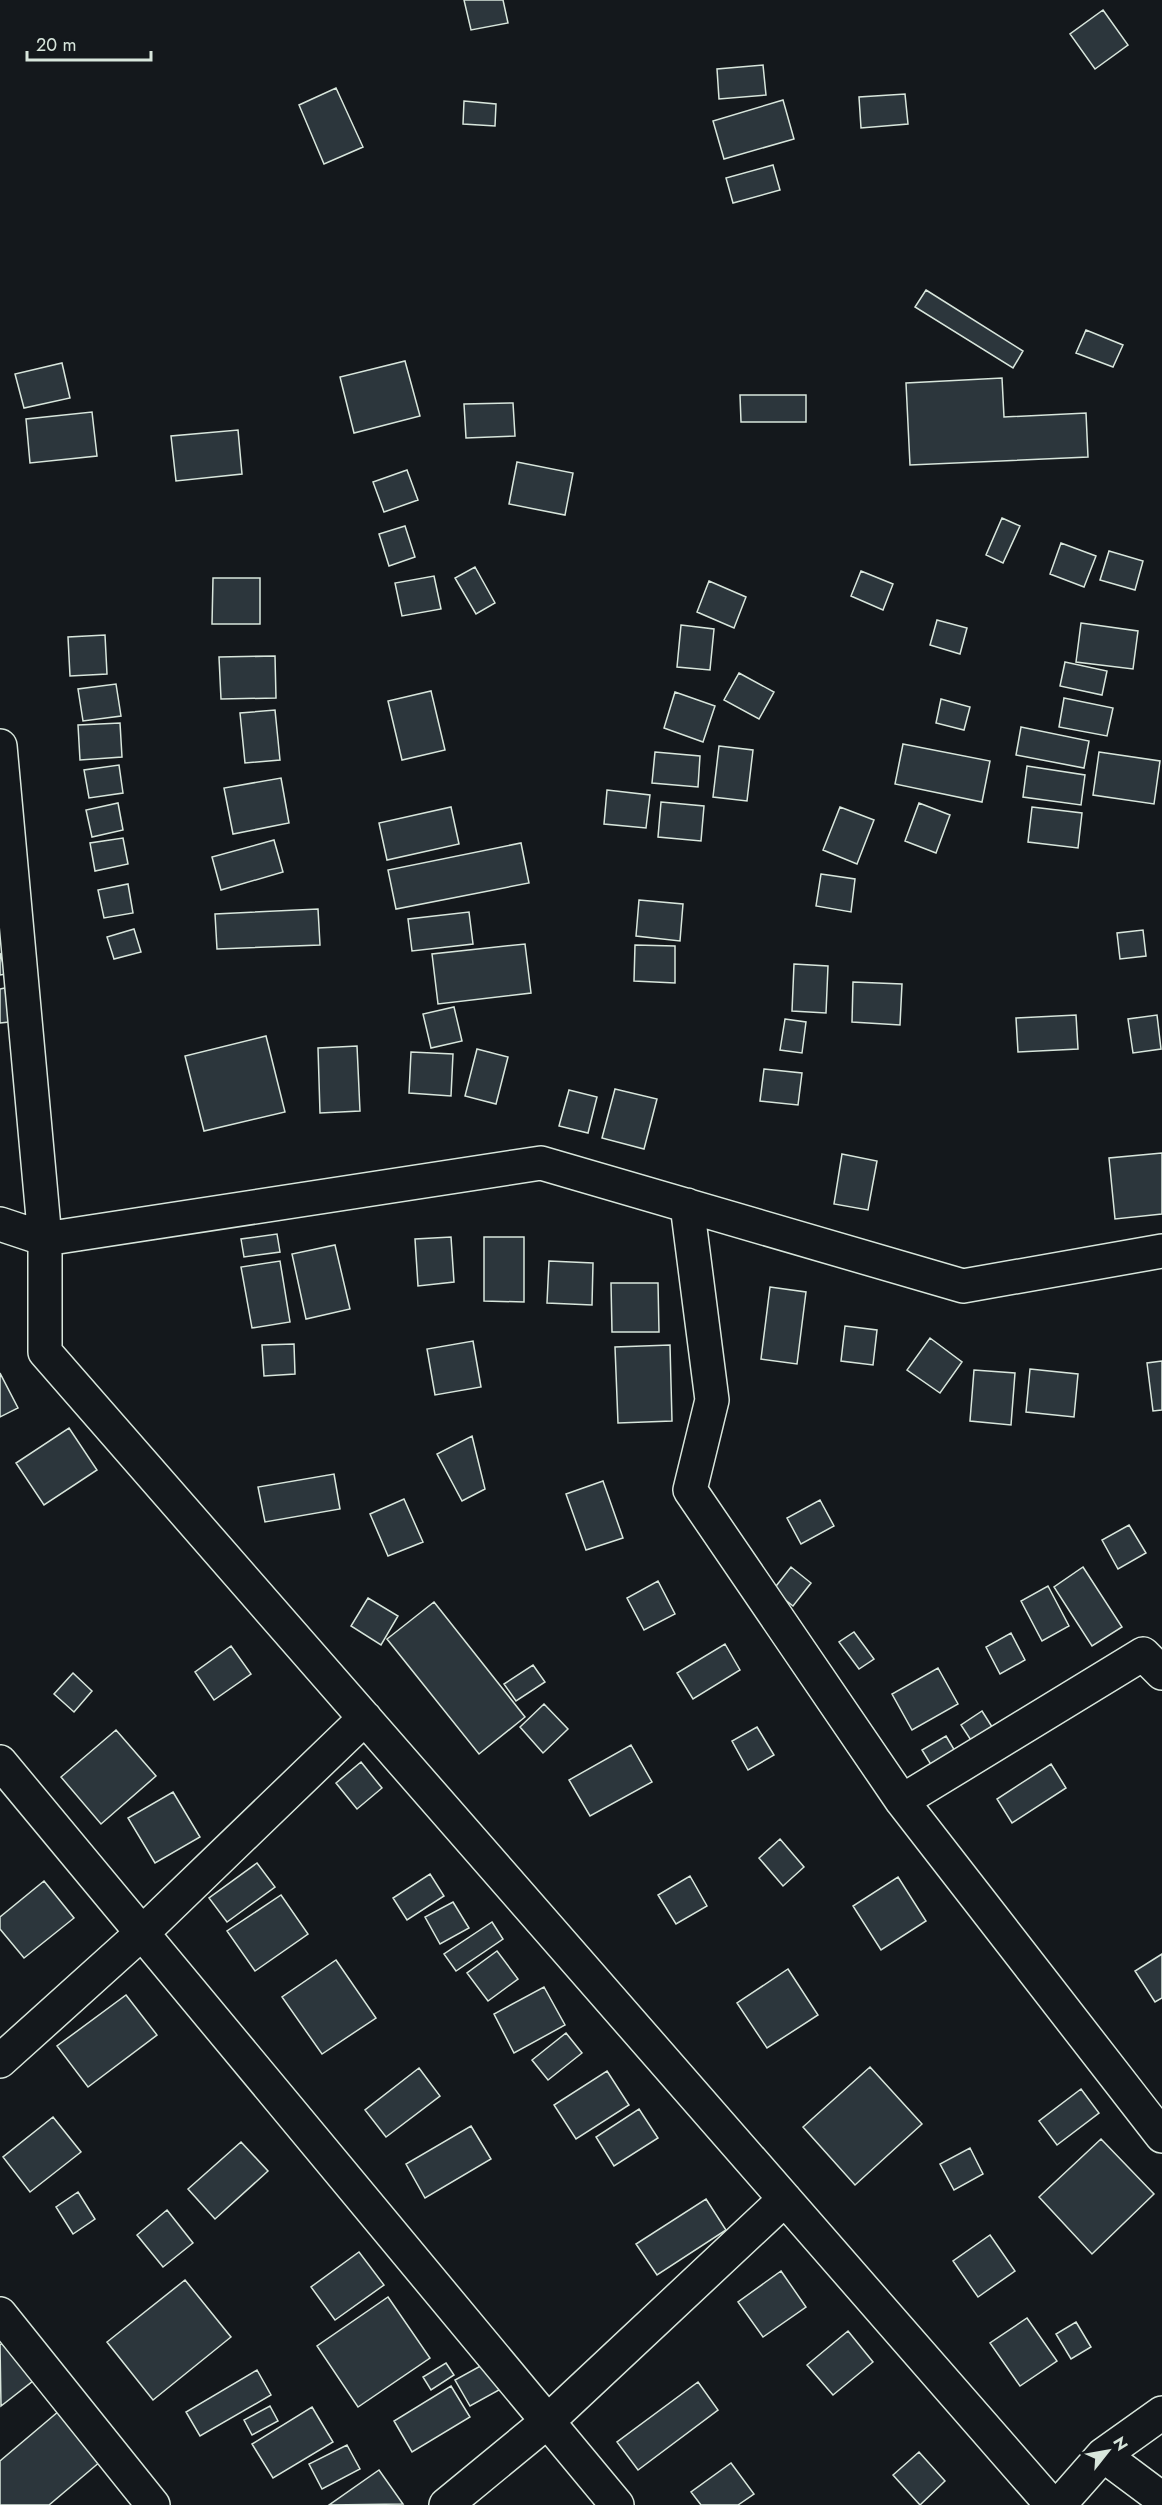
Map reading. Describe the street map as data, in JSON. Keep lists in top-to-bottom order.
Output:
{
  "scale_bar": "20 m",
  "north": "top right"
}
